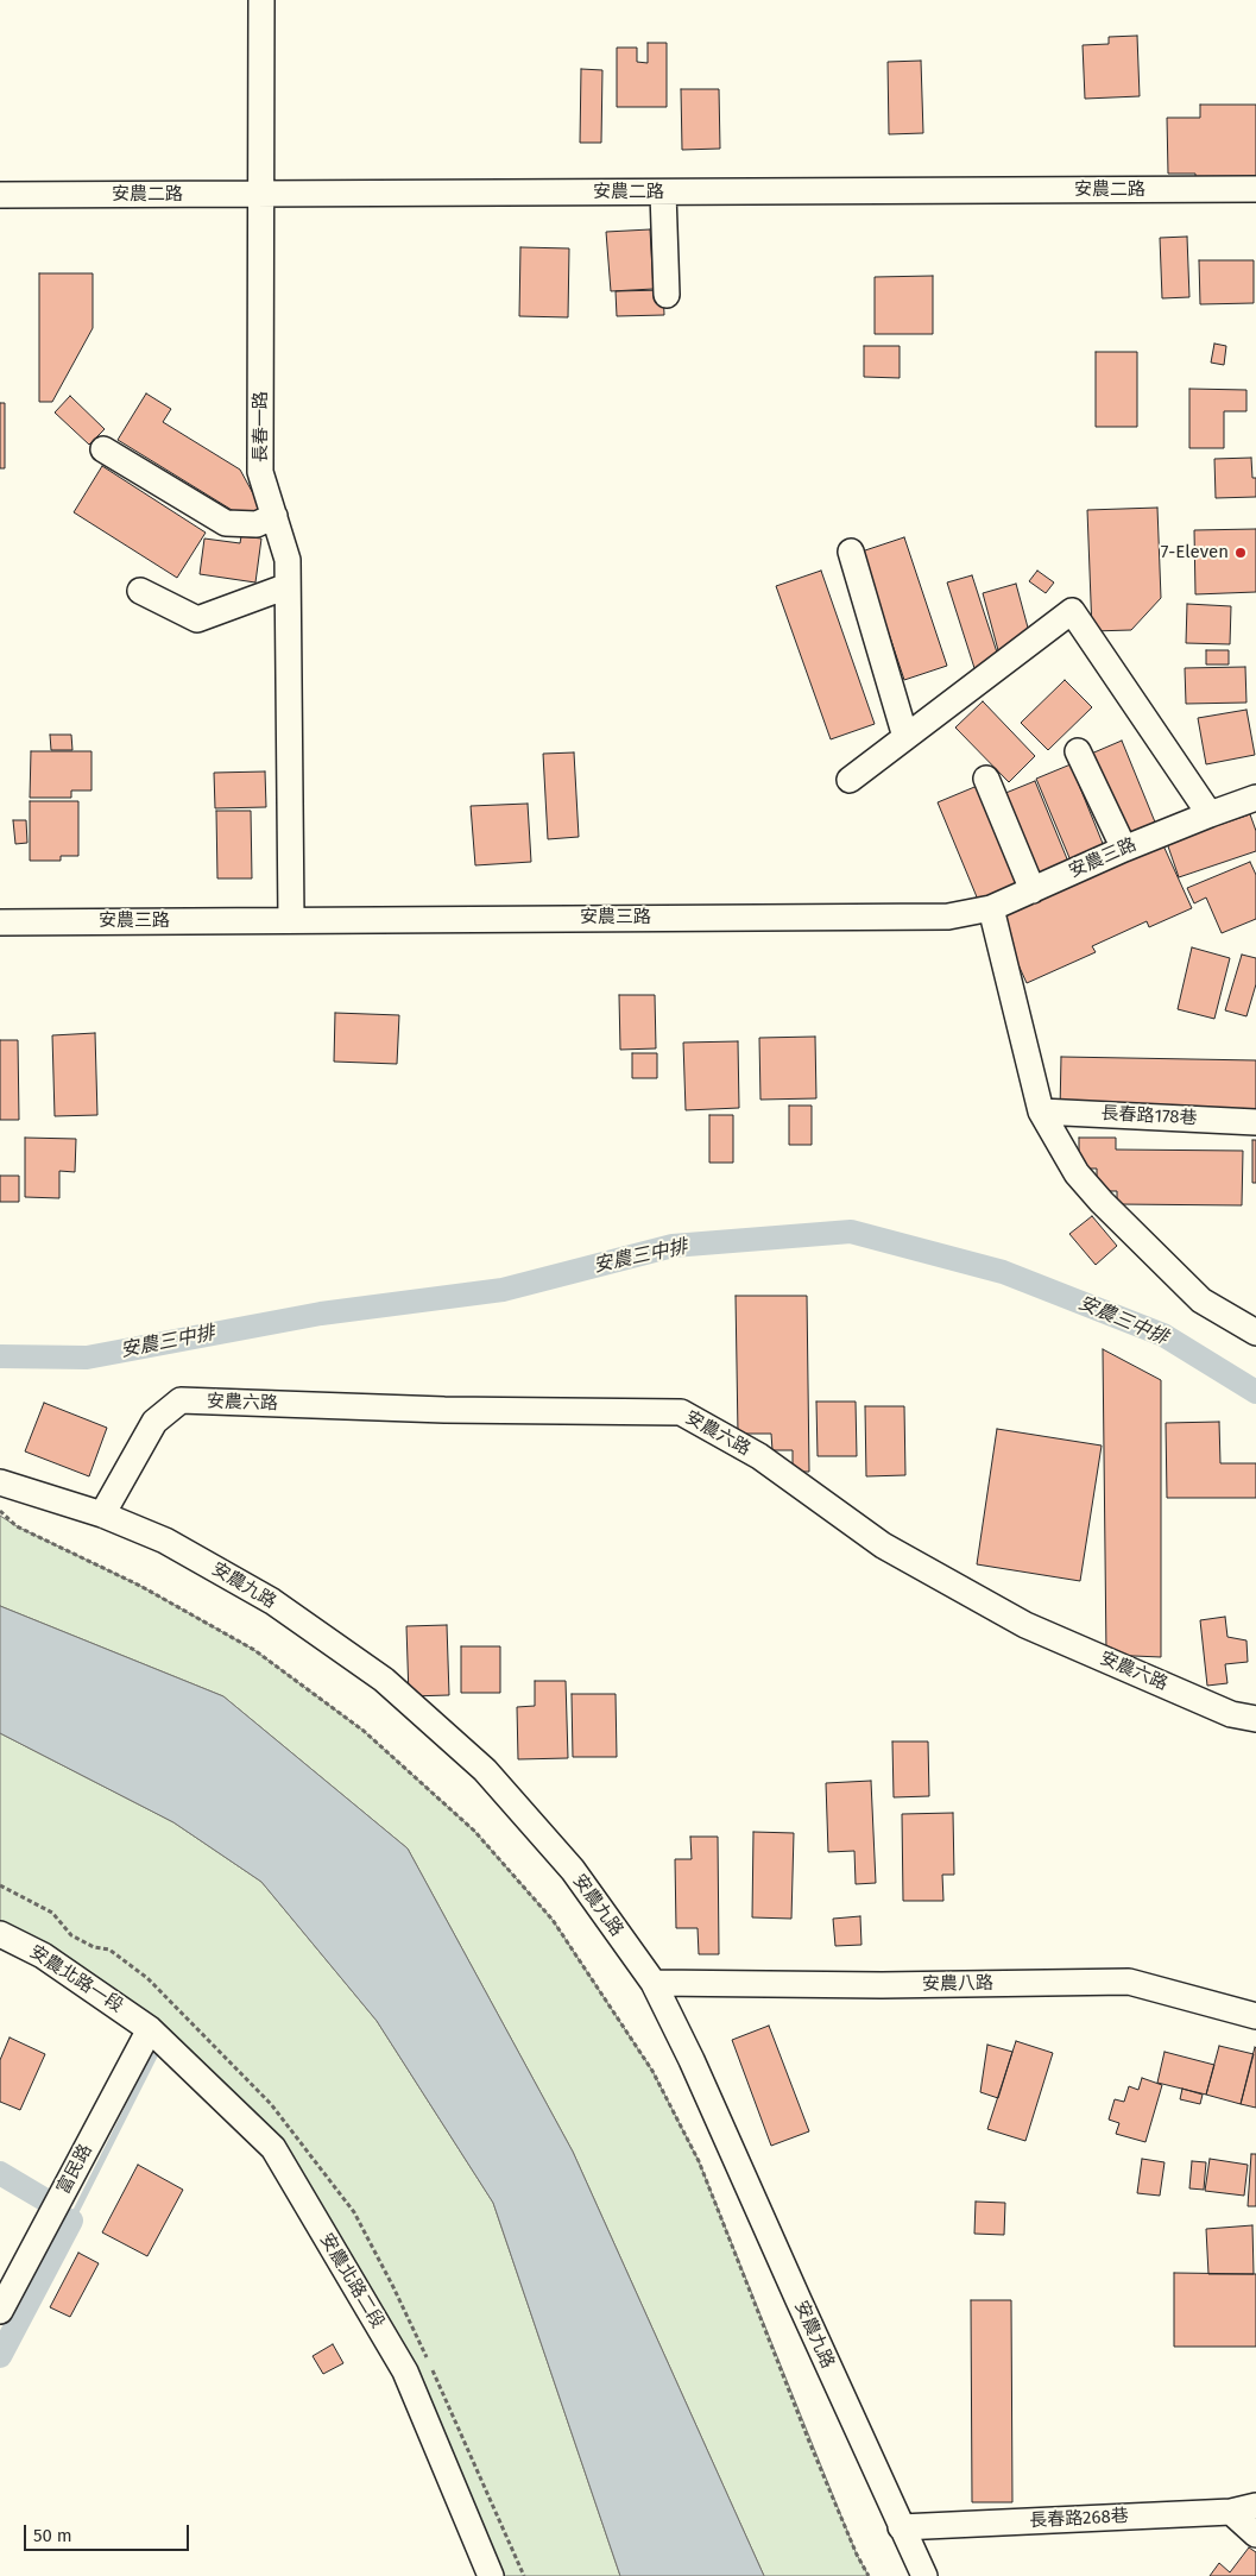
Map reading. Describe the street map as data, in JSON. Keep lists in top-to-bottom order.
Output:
{
  "streets": {
    "street": [
      "安農二路",
      "長春一路",
      "安農三路",
      "長春路178巷",
      "安農六路",
      "安農九路",
      "安農北路一段",
      "安農八路",
      "富民路",
      "安農北路二段",
      "長春路268巷"
    ]
  },
  "crossings": [
    ["安農二路", "長春一路"],
    ["長春一路", "安農三路"],
    ["安農六路", "安農九路"],
    ["安農九路", "安農八路"],
    ["安農九路", "長春路268巷"],
    ["安農北路一段", "富民路"],
    ["安農北路一段", "安農北路二段"],
    ["富民路", "安農北路二段"]
  ],
  "water": ["安農三中排"],
  "places": ["7-Eleven"],
  "scale_bar": "50 m"
}
